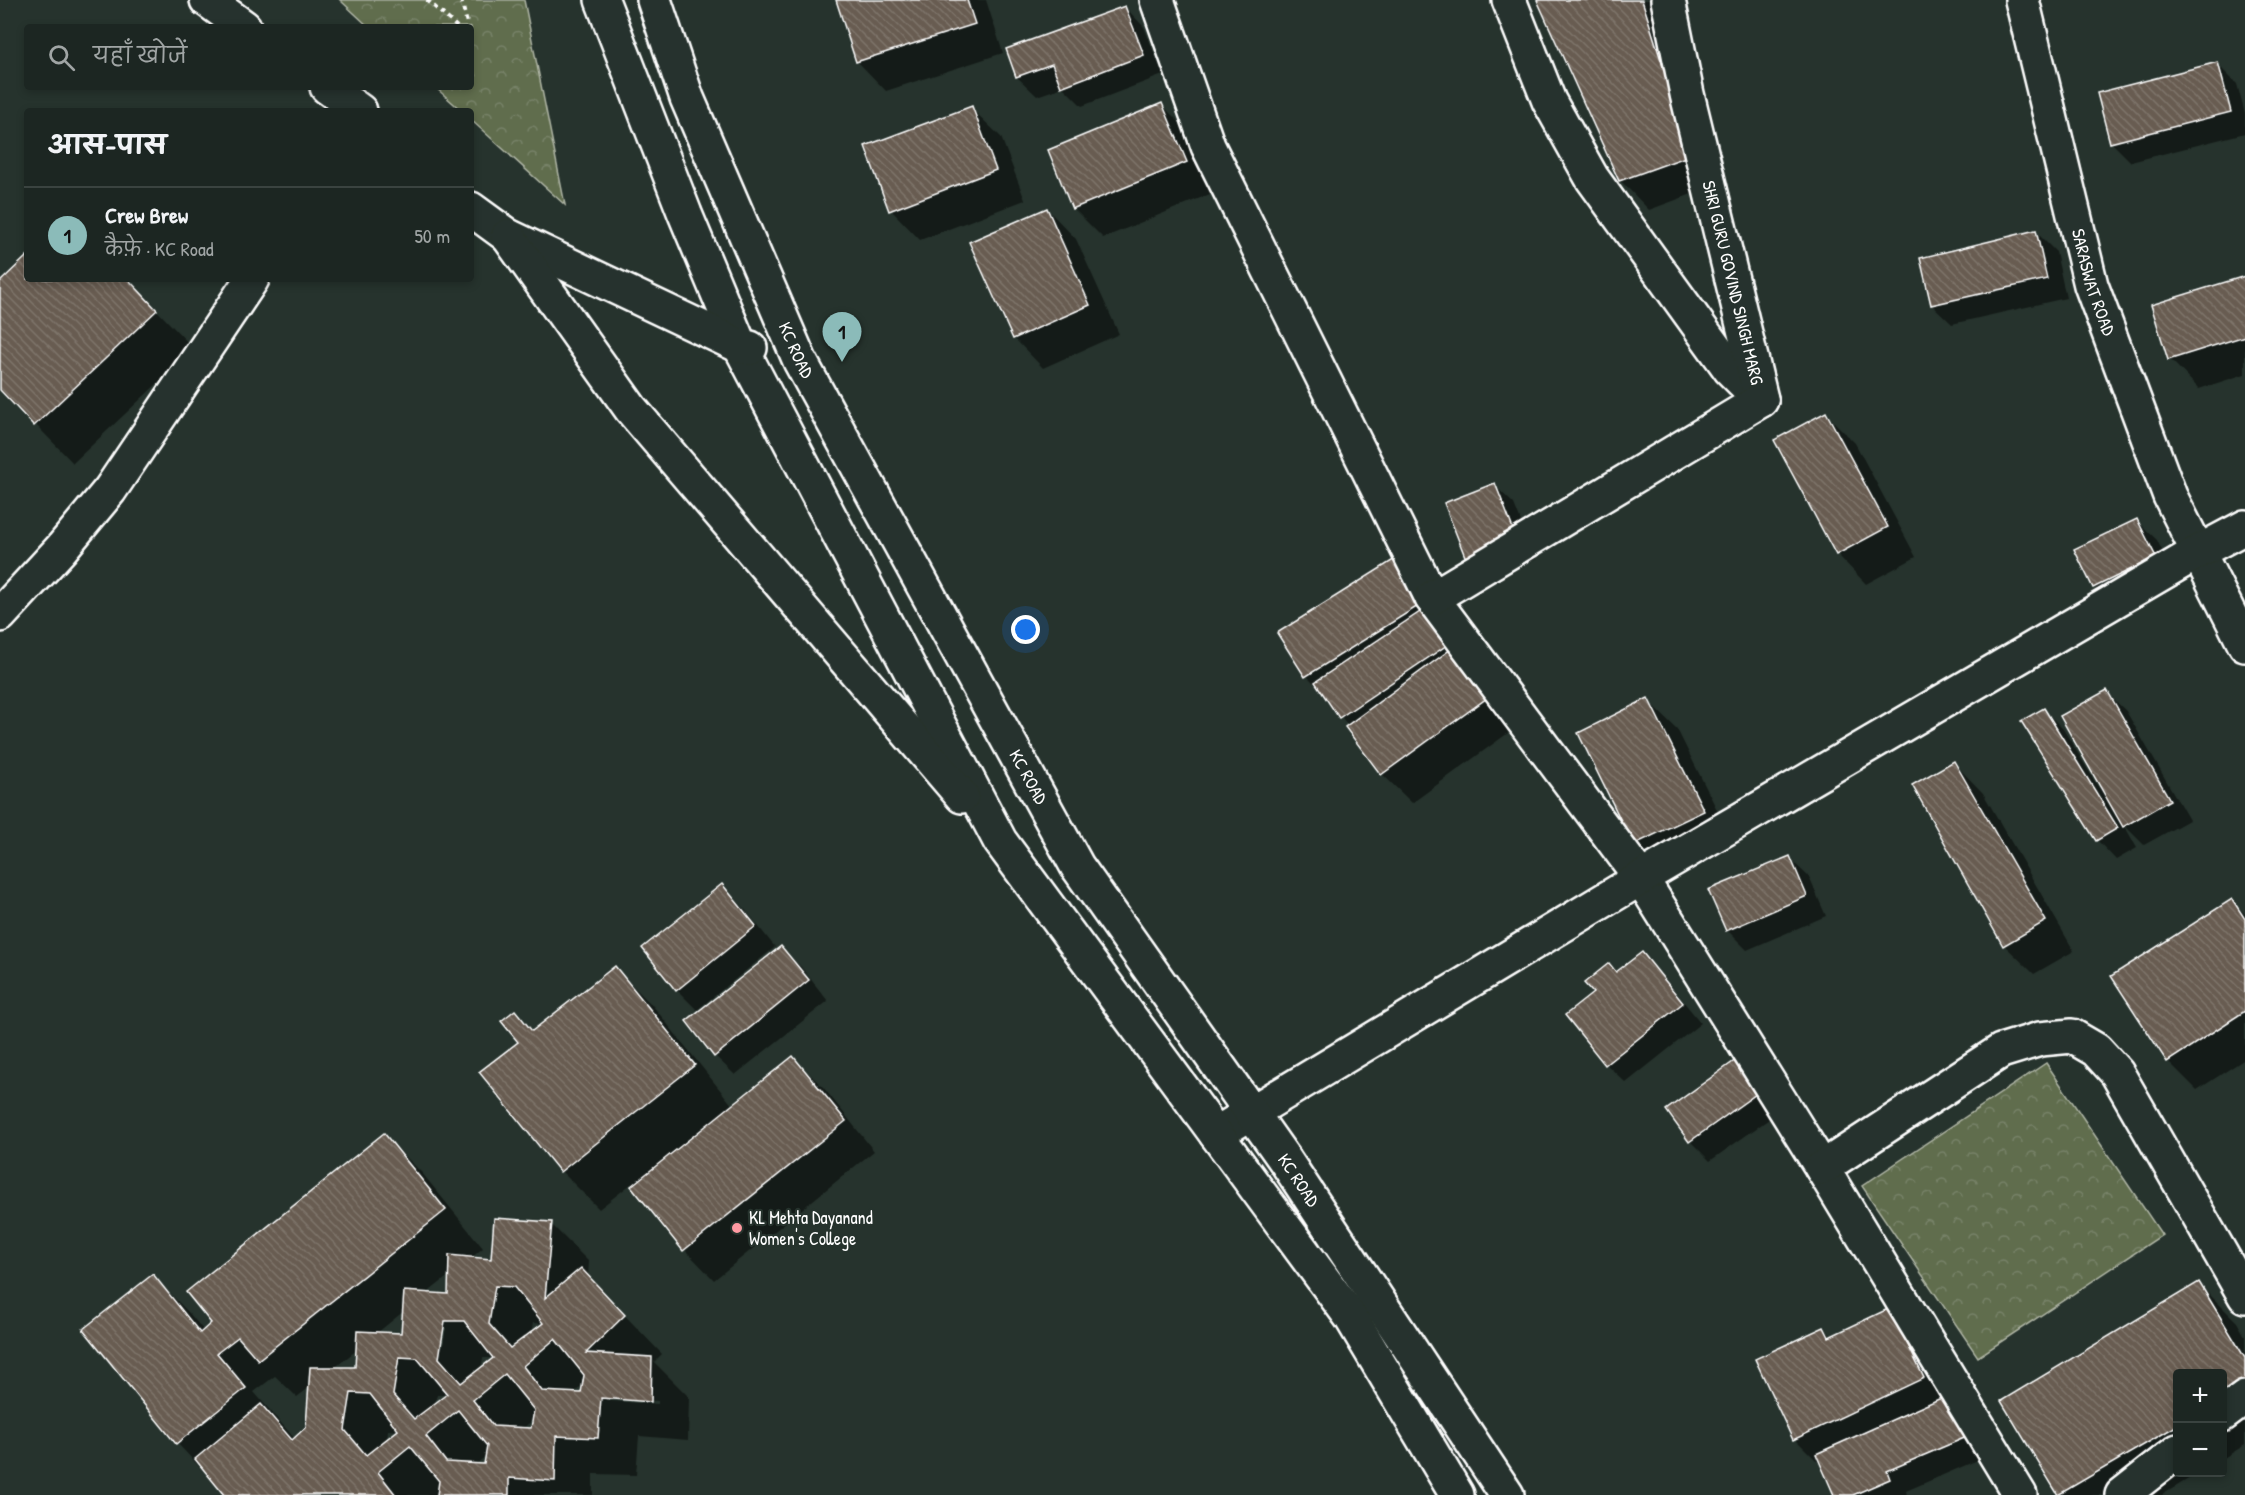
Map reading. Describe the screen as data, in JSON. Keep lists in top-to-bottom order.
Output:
{
  "streets": {
    "street": ["SARASWAT ROAD", "SHRI GURU GOVIND SINGH MARG", "KC ROAD"]
  },
  "places": ["KL Mehta Dayanand Women's College"],
  "page": {
    "search": "यहाँ खोजें",
    "heading": "आस-पास",
    "list": [
      {
        "mark": "1",
        "name": "Crew Brew",
        "note": "कैफ़े · KC Road",
        "value": "50 m"
      }
    ],
    "pins": "1",
    "map_buttons": ["+", "−"]
  }
}
